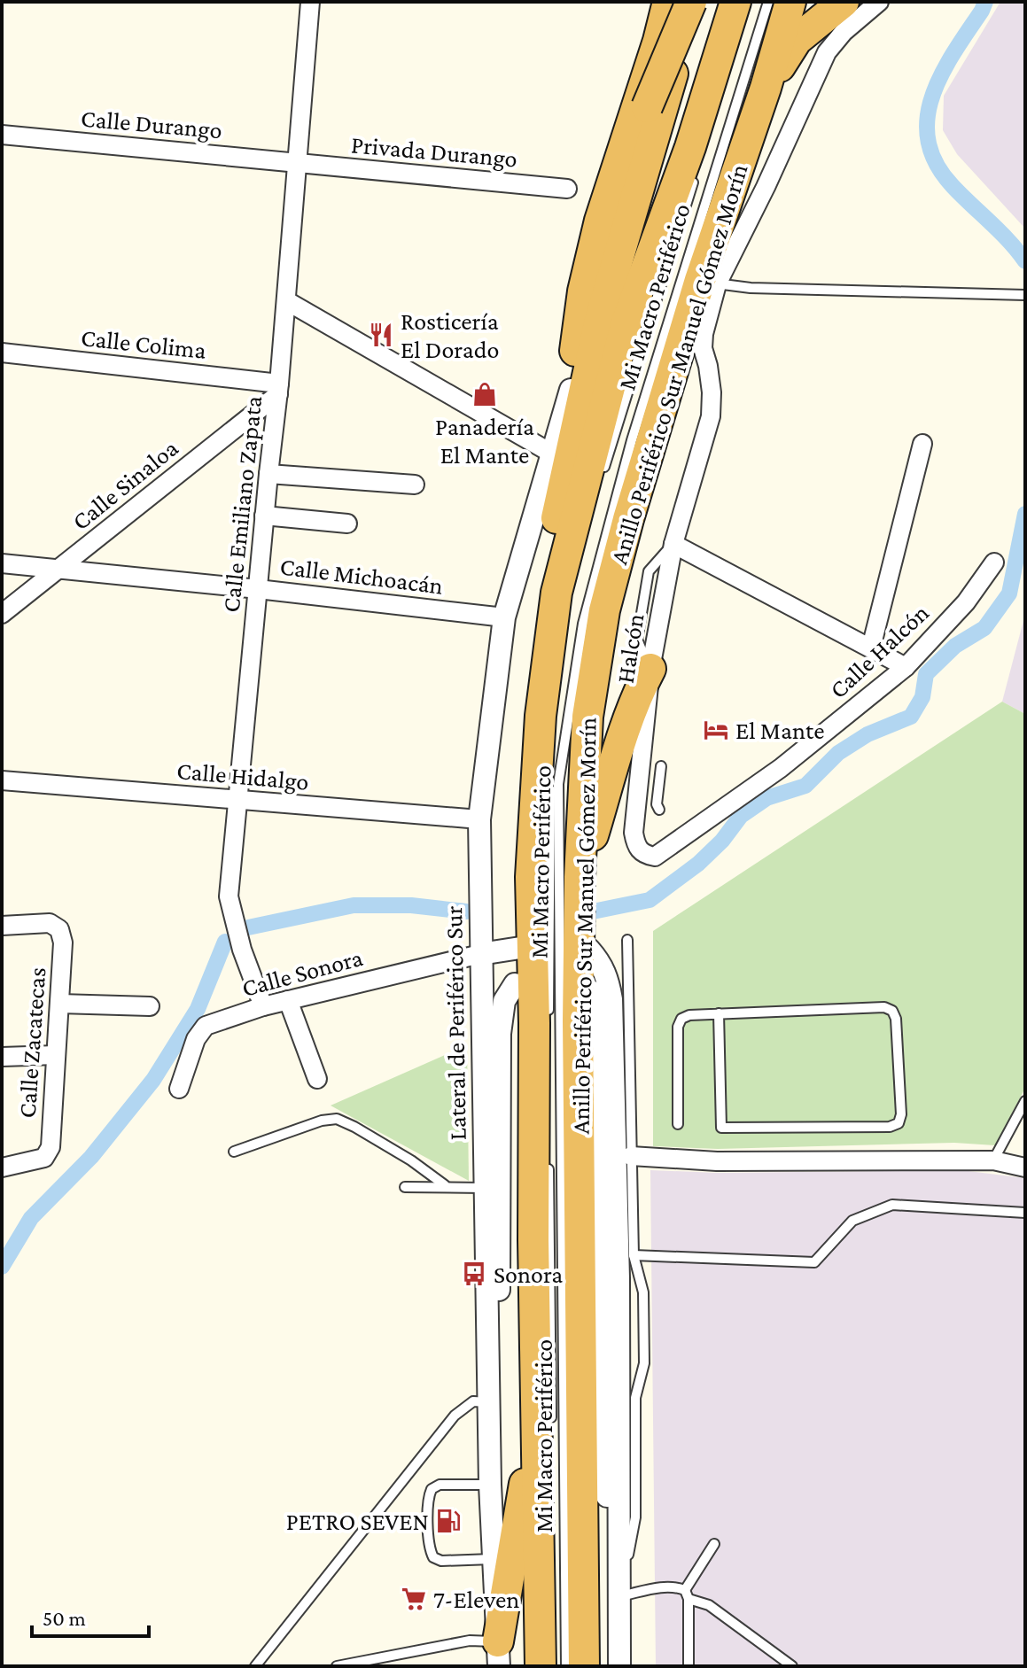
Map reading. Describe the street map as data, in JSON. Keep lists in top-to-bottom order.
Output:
{
  "streets": {
    "highway": ["Anillo Periférico Sur Manuel Gómez Morín"],
    "street": [
      "Calle Durango",
      "Privada Durango",
      "Calle Colima",
      "Calle Sinaloa",
      "Calle Emiliano Zapata",
      "Calle Michoacán",
      "Halcón",
      "Calle Halcón",
      "Calle Hidalgo",
      "Calle Sonora",
      "Lateral de Periférico Sur",
      "Calle Zacatecas"
    ],
    "lane": ["Mi Macro Periférico"]
  },
  "crossings": [
    ["Calle Durango", "Privada Durango"],
    ["Calle Durango", "Calle Emiliano Zapata"],
    ["Privada Durango", "Calle Emiliano Zapata"],
    ["Mi Macro Periférico", "Anillo Periférico Sur Manuel Gómez Morín"],
    ["Calle Colima", "Calle Sinaloa"],
    ["Calle Colima", "Calle Emiliano Zapata"],
    ["Anillo Periférico Sur Manuel Gómez Morín", "Halcón"],
    ["Calle Sinaloa", "Calle Emiliano Zapata"],
    ["Calle Sinaloa", "Calle Michoacán"],
    ["Calle Emiliano Zapata", "Calle Michoacán"],
    ["Calle Emiliano Zapata", "Calle Hidalgo"],
    ["Calle Emiliano Zapata", "Calle Sonora"],
    ["Calle Michoacán", "Lateral de Periférico Sur"],
    ["Halcón", "Calle Halcón"],
    ["Calle Hidalgo", "Lateral de Periférico Sur"],
    ["Calle Sonora", "Lateral de Periférico Sur"]
  ],
  "places": {
    "restaurant": ["Rosticería El Dorado"],
    "shop": ["Panadería El Mante"],
    "hotel": ["El Mante"],
    "bus stop": ["Sonora"],
    "fuel station": ["PETRO SEVEN"],
    "supermarket": ["7-Eleven"]
  },
  "scale_bar": "50 m"
}
